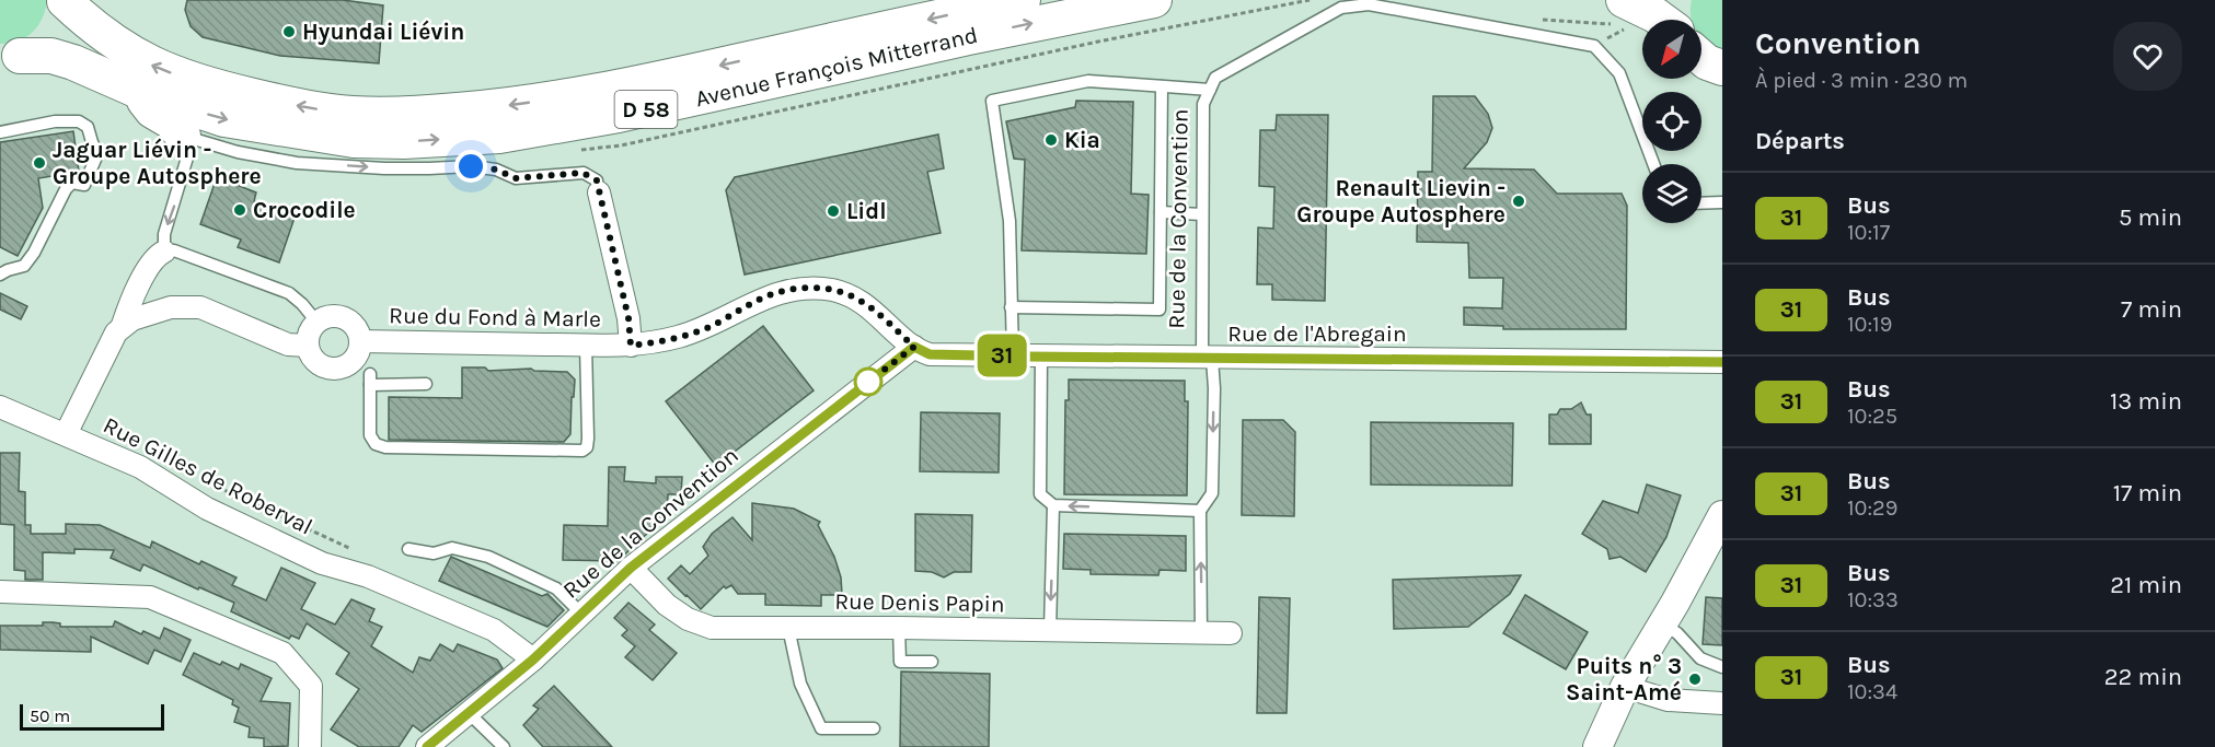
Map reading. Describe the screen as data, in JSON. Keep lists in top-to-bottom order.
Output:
{
  "streets": {
    "main road": ["Avenue François Mitterrand", "D 58"],
    "street": [
      "Rue de la Convention",
      "Rue du Fond à Marle",
      "Rue de l'Abregain",
      "Rue Gilles de Roberval",
      "Rue Denis Papin"
    ]
  },
  "crossings": [
    ["Rue de la Convention", "Rue du Fond à Marle"],
    ["Rue de la Convention", "Rue de l'Abregain"],
    ["Rue de la Convention", "Rue Gilles de Roberval"],
    ["Rue de la Convention", "Rue Denis Papin"],
    ["Rue du Fond à Marle", "Rue de l'Abregain"]
  ],
  "places": [
    "Hyundai Liévin",
    "Kia",
    "Jaguar Liévin - Groupe Autosphere",
    "Renault Lievin - Groupe Autosphere",
    "Crocodile",
    "Lidl",
    "Puits n° 3 Saint-Amé"
  ],
  "lines": ["bus line 31"],
  "scale_bar": "50 m",
  "north": "bottom left",
  "page": {
    "on_map": "31",
    "heading": [
      ["Convention", "À pied · 3 min · 230 m"],
      "Départs"
    ],
    "list": [
      {
        "mark": "31",
        "name": "Bus",
        "note": "10:17",
        "value": "5 min"
      },
      {
        "mark": "31",
        "name": "Bus",
        "note": "10:19",
        "value": "7 min"
      },
      {
        "mark": "31",
        "name": "Bus",
        "note": "10:25",
        "value": "13 min"
      },
      {
        "mark": "31",
        "name": "Bus",
        "note": "10:29",
        "value": "17 min"
      },
      {
        "mark": "31",
        "name": "Bus",
        "note": "10:33",
        "value": "21 min"
      },
      {
        "mark": "31",
        "name": "Bus",
        "note": "10:34",
        "value": "22 min"
      }
    ],
    "scale": "50 m"
  }
}
